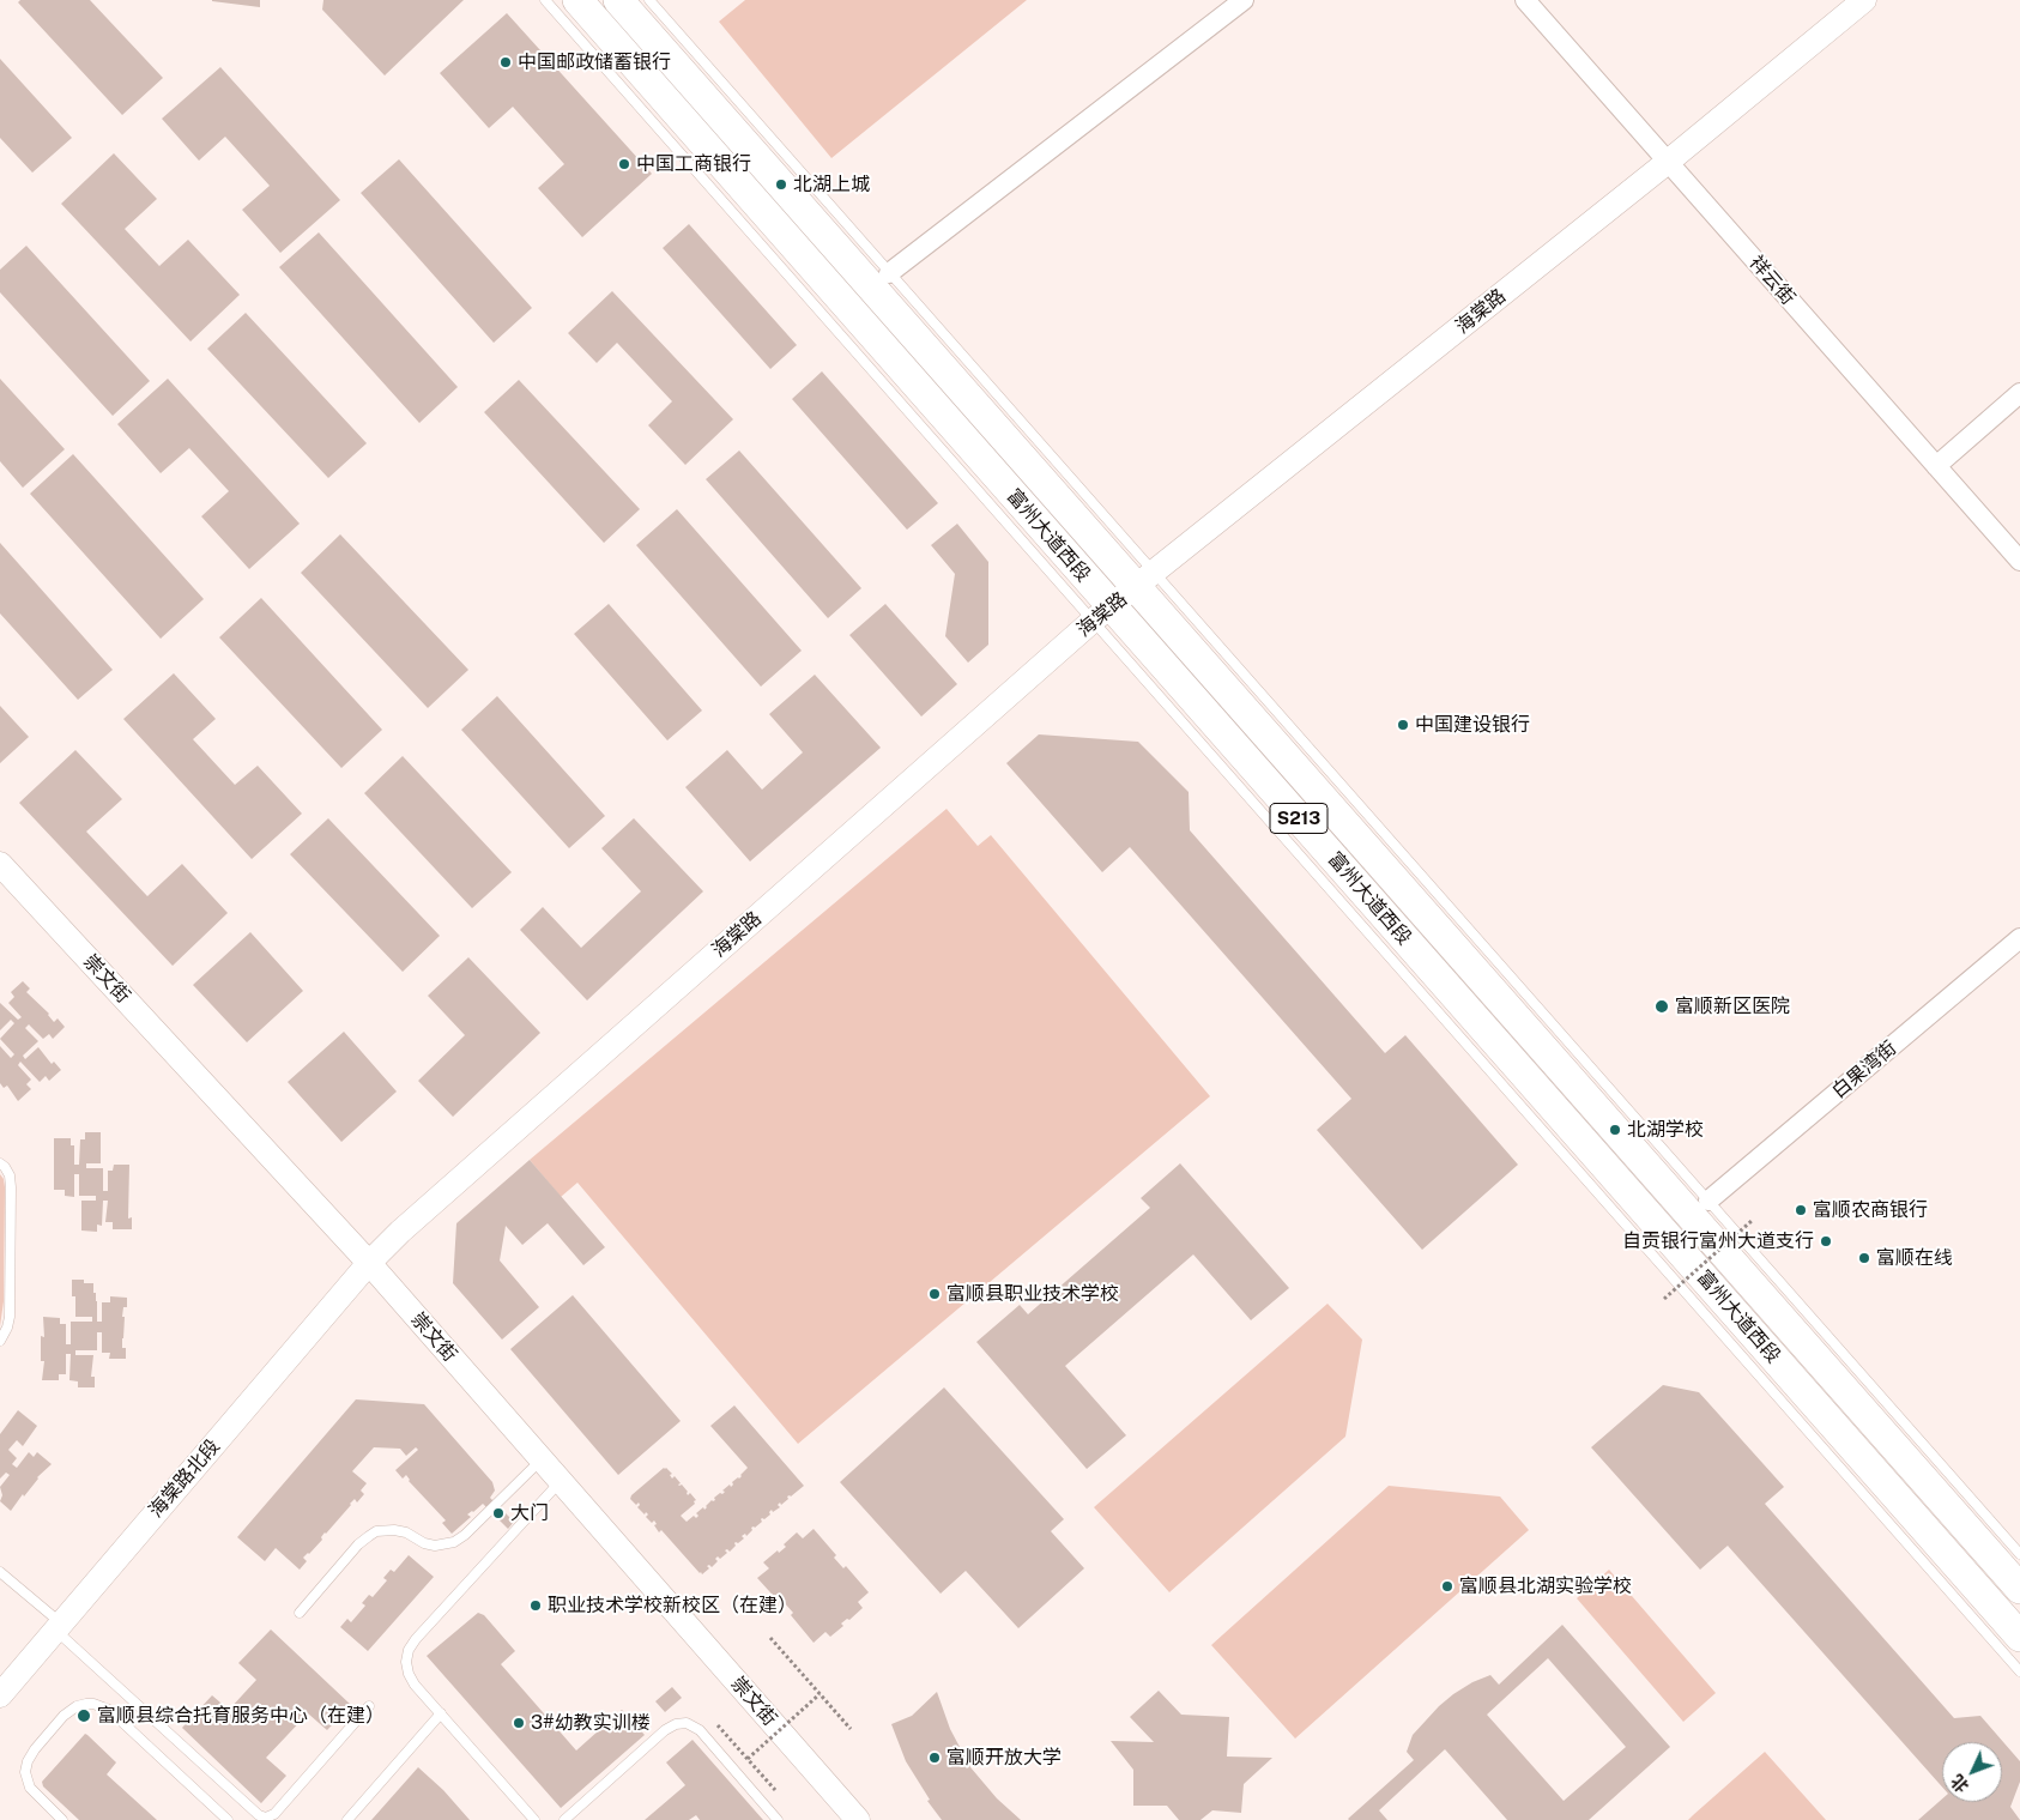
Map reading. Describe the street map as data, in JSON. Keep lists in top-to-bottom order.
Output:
{
  "streets": {
    "main road": ["富州大道西段", "S213"],
    "street": [
      "祥云街",
      "海棠路",
      "崇文街",
      "白果湾街",
      "海棠路北段"
    ]
  },
  "crossings": [
    ["祥云街", "海棠路"],
    ["海棠路", "富州大道西段"],
    ["海棠路", "崇文街"],
    ["海棠路", "海棠路北段"],
    ["崇文街", "海棠路北段"]
  ],
  "places": [
    "中国邮政储蓄银行",
    "中国工商银行",
    "北湖上城",
    "中国建设银行",
    "富顺新区医院",
    "北湖学校",
    "富顺农商银行",
    "自贡银行富州大道支行",
    "富顺在线",
    "富顺县职业技术学校",
    "大门",
    "富顺县北湖实验学校",
    "职业技术学校新校区（在建）",
    "富顺县综合托育服务中心（在建）",
    "3#幼教实训楼",
    "富顺开放大学"
  ],
  "north": "bottom left"
}
